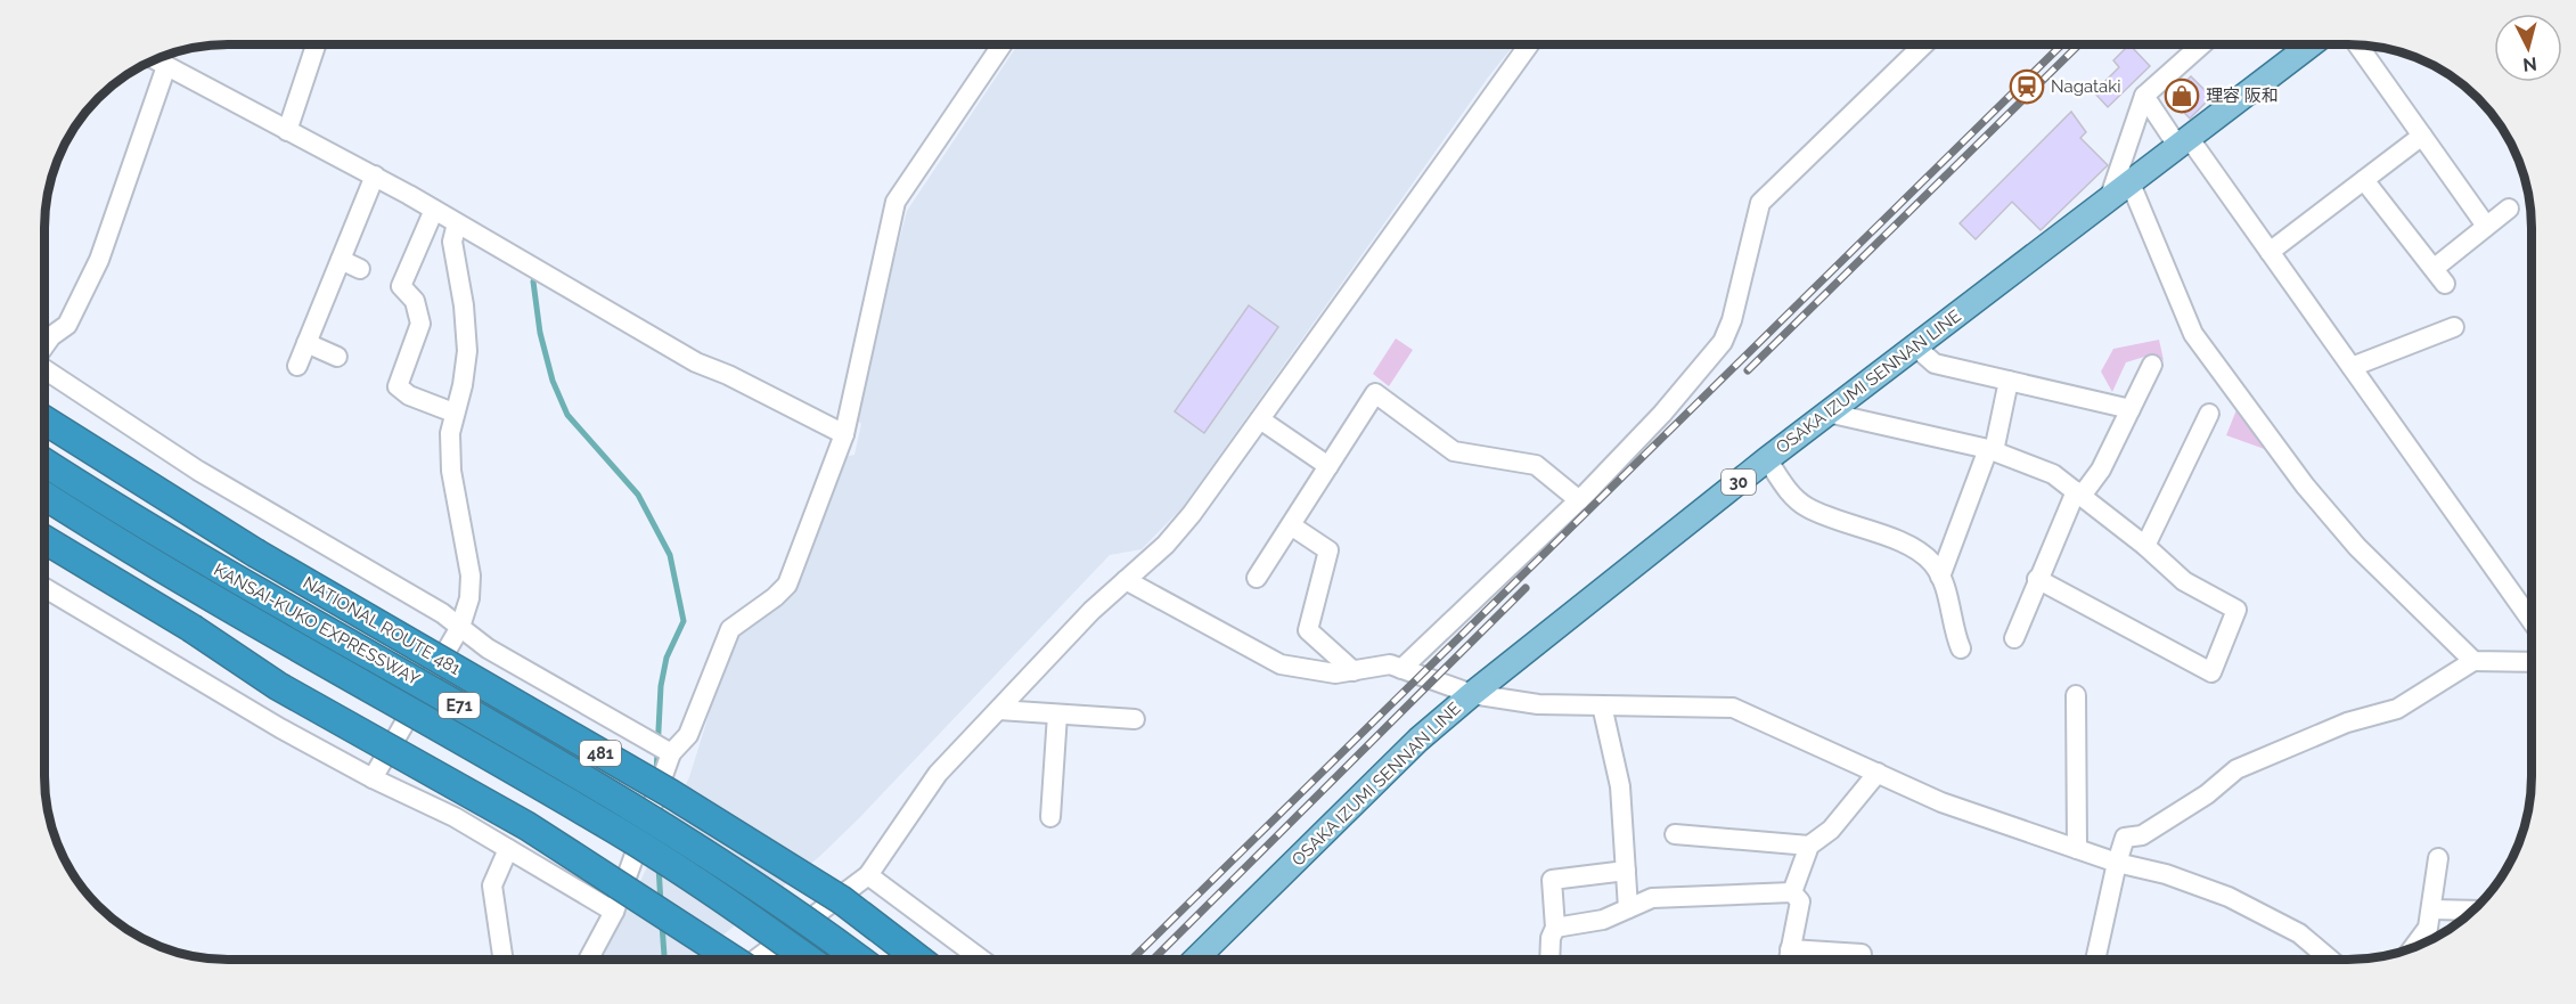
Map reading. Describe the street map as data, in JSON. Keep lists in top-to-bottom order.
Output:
{
  "streets": {
    "highway": [
      "KANSAI-KUKO EXPRESSWAY",
      "NATIONAL ROUTE 481",
      "E71",
      "481"
    ],
    "main road": ["OSAKA IZUMI SENNAN LINE", "30"]
  },
  "places": {
    "station": ["Nagataki"],
    "shop": ["理容 阪和"]
  },
  "north": "bottom"
}
